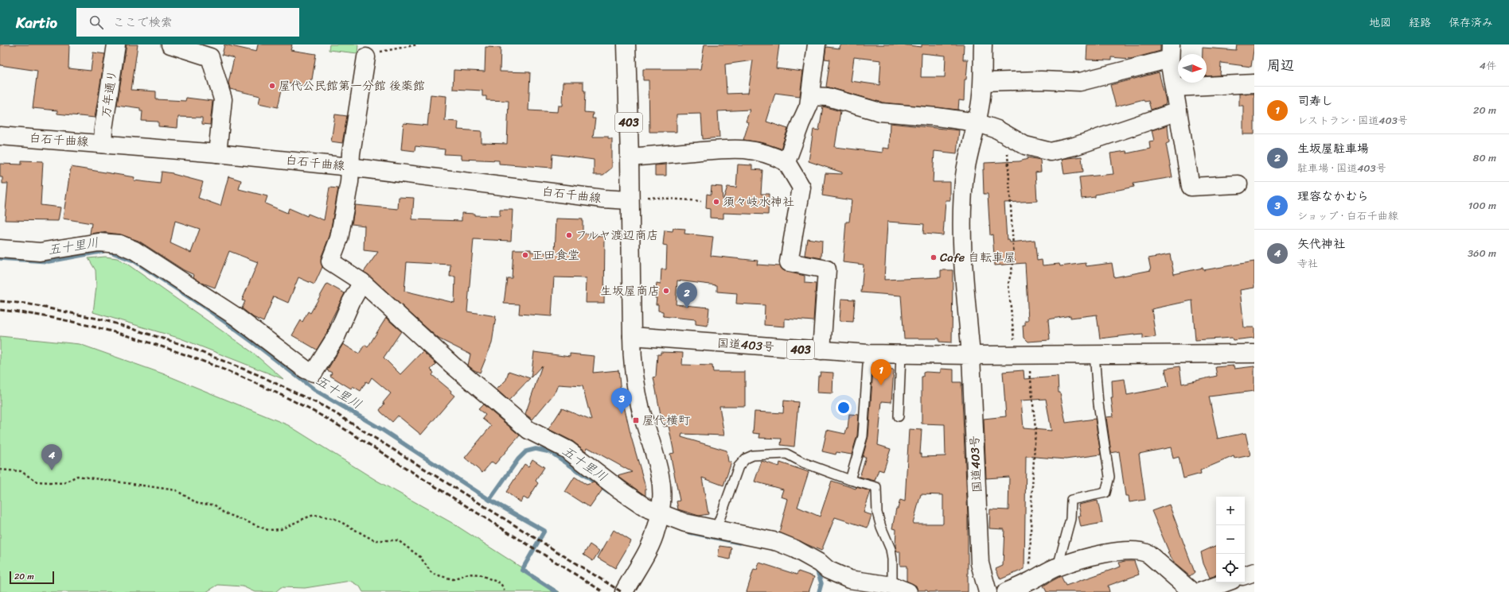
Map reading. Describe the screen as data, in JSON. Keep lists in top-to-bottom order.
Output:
{
  "streets": {
    "main road": [
      "万年通り",
      "403",
      "白石千曲線",
      "国道403号"
    ]
  },
  "crossings": [
    ["万年通り", "白石千曲線"],
    ["403", "白石千曲線"],
    ["403", "国道403号"]
  ],
  "water": ["五十里川"],
  "places": {
    "other": [
      "屋代公民館第一分館 後薬館",
      "須々岐水神社",
      "フルヤ渡辺商店",
      "正田食堂",
      "Cafe 自転車屋",
      "生坂屋商店"
    ],
    "transit": ["屋代横町"]
  },
  "scale_bar": "20 m",
  "north": "right",
  "page": {
    "header": "Kartio",
    "search": "ここで検索",
    "nav": ["地図", "経路", "保存済み"],
    "heading": ["周辺", "4件"],
    "list": [
      {
        "mark": "1",
        "name": "司寿し",
        "note": "レストラン · 国道403号",
        "value": "20 m"
      },
      {
        "mark": "2",
        "name": "生坂屋駐車場",
        "note": "駐車場 · 国道403号",
        "value": "80 m"
      },
      {
        "mark": "3",
        "name": "理容なかむら",
        "note": "ショップ · 白石千曲線",
        "value": "100 m"
      },
      {
        "mark": "4",
        "name": "矢代神社",
        "note": "寺社",
        "value": "360 m"
      }
    ],
    "pins": [
      "2",
      "1",
      "3",
      "4"
    ],
    "map_buttons": ["+", "−"],
    "scale": "20 m"
  }
}
